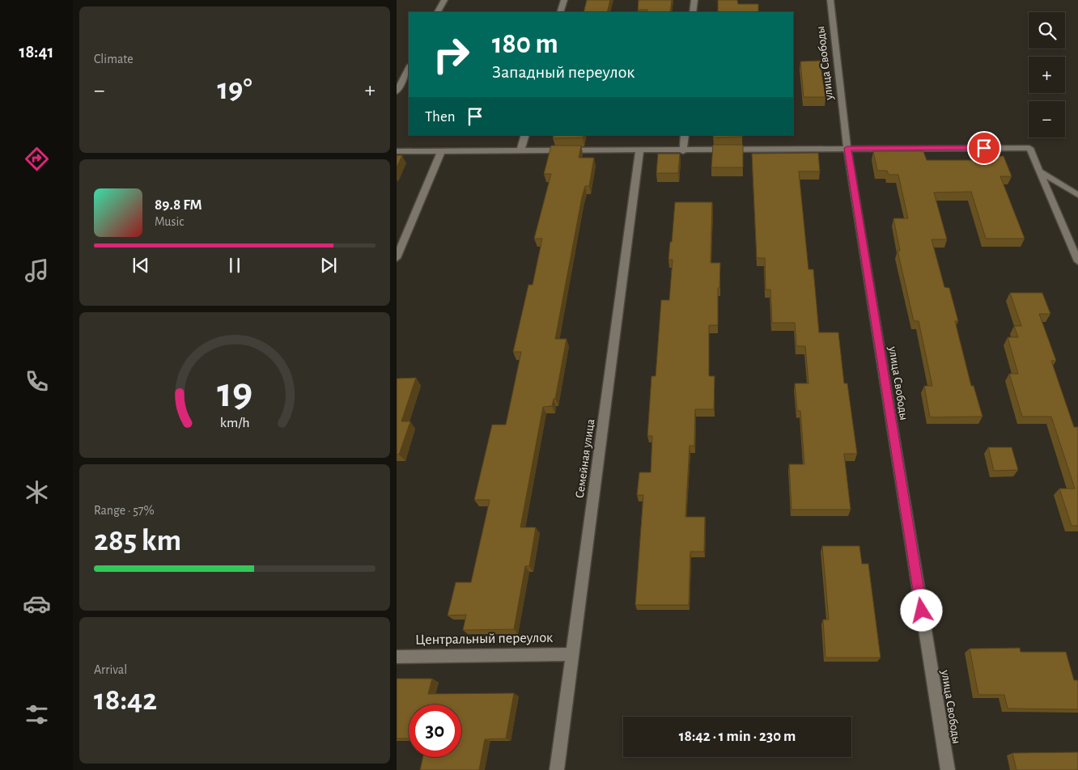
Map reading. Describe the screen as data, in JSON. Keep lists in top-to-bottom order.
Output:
{
  "streets": {
    "street": ["улица Свободы", "Семейная улица", "Центральный переулок"]
  },
  "crossings": [
    ["Семейная улица", "Центральный переулок"]
  ],
  "page": {
    "tabs": "18:41",
    "tile": [
      "Climate",
      ["Range · 57%", "285 km"],
      ["Arrival", "18:42"]
    ],
    "map_buttons": ["+", "−"],
    "turn": ["180 m", "Западный переулок"],
    "heat": ["−", "19°", "+"],
    "then": "Then",
    "song": ["89.8 FM", "Music"],
    "limit": "30",
    "trip": "18:42 · 1 min · 230 m",
    "gauge": ["19", "km/h"]
  }
}
